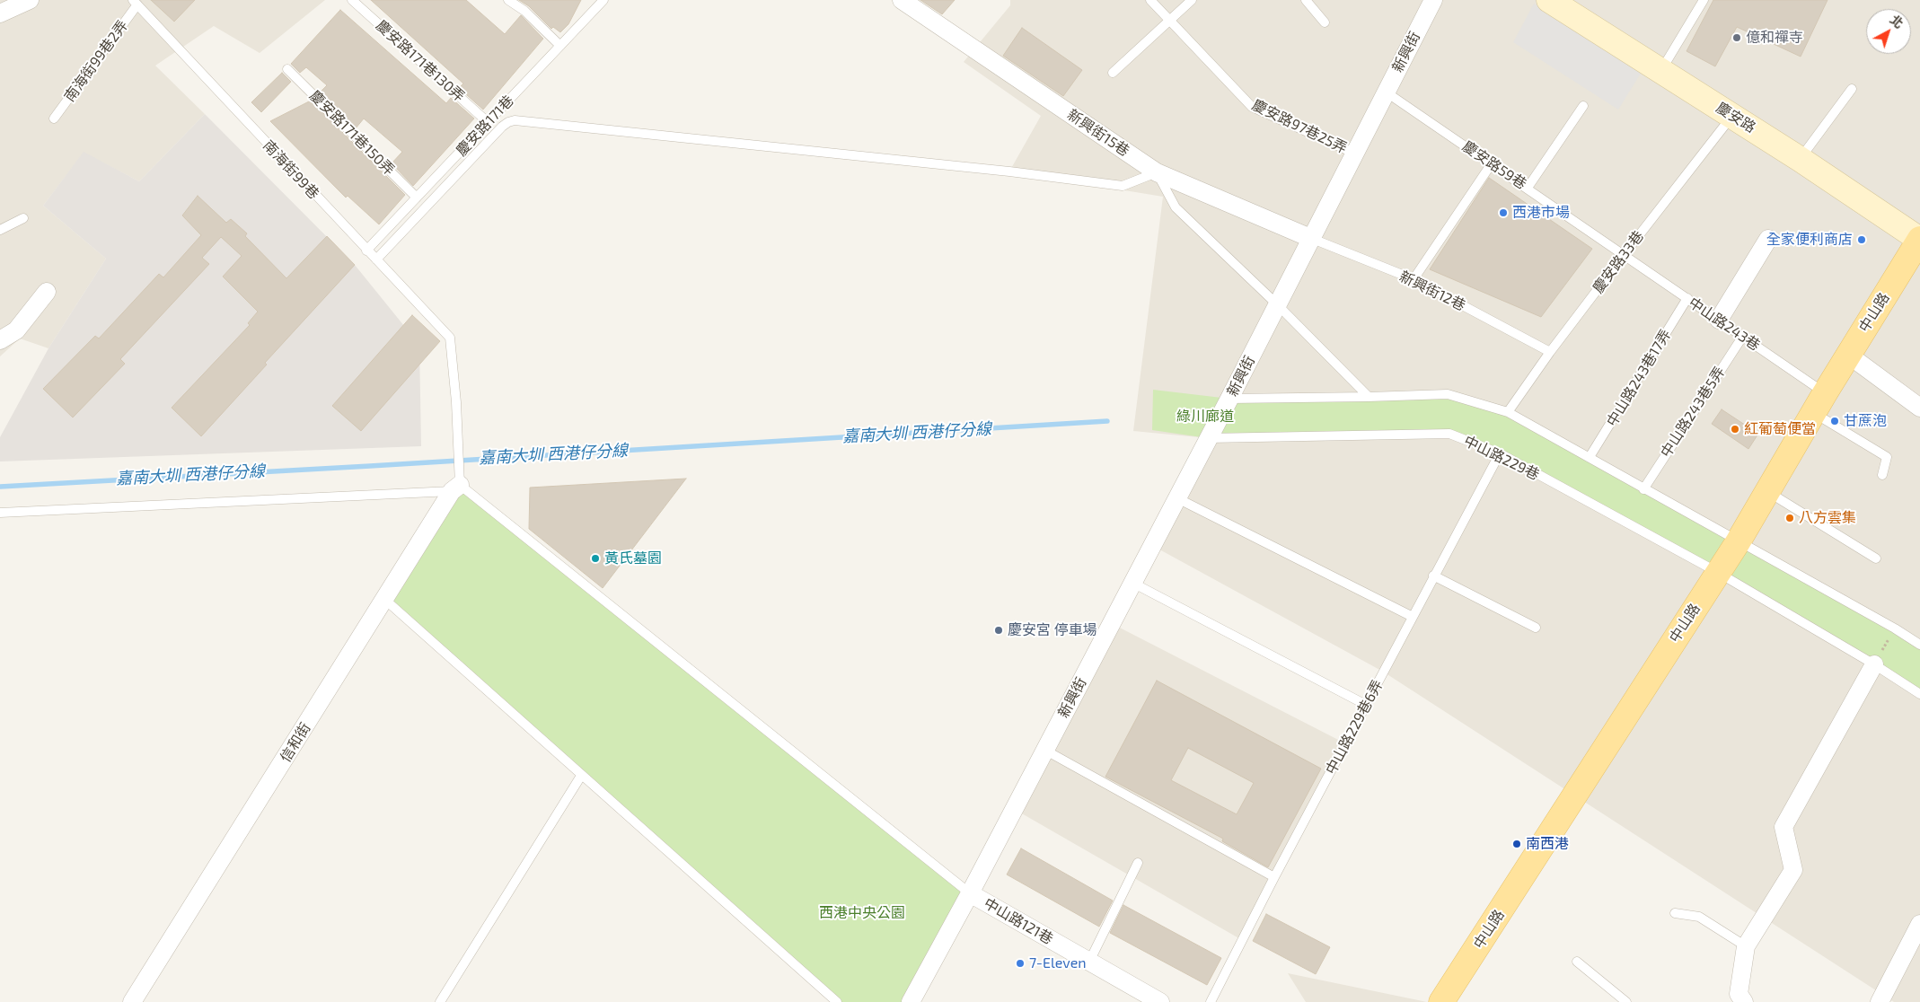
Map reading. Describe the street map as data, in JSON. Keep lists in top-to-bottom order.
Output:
{
  "streets": {
    "main road": ["慶安路", "中山路"],
    "street": [
      "新興街",
      "新興街15巷",
      "信和街",
      "中山路121巷"
    ],
    "lane": [
      "南海街99巷2弄",
      "慶安路171巷130弄",
      "慶安路171巷",
      "慶安路97巷25弄",
      "慶安路171巷150弄",
      "慶安路59巷",
      "南海街99巷",
      "慶安路33巷",
      "新興街12巷",
      "中山路243巷",
      "中山路243巷17弄",
      "中山路243巷5弄",
      "中山路229巷",
      "中山路229巷6弄"
    ]
  },
  "crossings": [
    ["新興街", "慶安路97巷25弄"],
    ["新興街", "新興街15巷"],
    ["新興街", "慶安路59巷"],
    ["新興街", "新興街12巷"],
    ["新興街", "中山路229巷"],
    ["新興街", "中山路121巷"],
    ["南海街99巷2弄", "南海街99巷"],
    ["慶安路171巷130弄", "慶安路171巷"],
    ["慶安路", "慶安路33巷"],
    ["慶安路", "中山路"],
    ["慶安路171巷", "慶安路171巷150弄"],
    ["慶安路171巷", "南海街99巷"],
    ["新興街15巷", "新興街12巷"],
    ["慶安路59巷", "慶安路33巷"],
    ["慶安路59巷", "中山路243巷"],
    ["南海街99巷", "信和街"],
    ["慶安路33巷", "新興街12巷"],
    ["慶安路33巷", "中山路243巷"],
    ["中山路", "中山路243巷"],
    ["中山路", "中山路229巷"],
    ["中山路243巷", "中山路243巷17弄"],
    ["中山路243巷", "中山路243巷5弄"],
    ["中山路229巷", "中山路229巷6弄"]
  ],
  "water": ["嘉南大圳 西港仔分線"],
  "parks": ["綠川廊道", "西港中央公園"],
  "places": [
    "億和禪寺",
    "西港市場",
    "全家便利商店",
    "甘蔗泡",
    "紅葡萄便當",
    "八方雲集",
    "黃氏墓園",
    "慶安宮 停車場",
    "南西港",
    "7-Eleven"
  ],
  "north": "top right"
}
